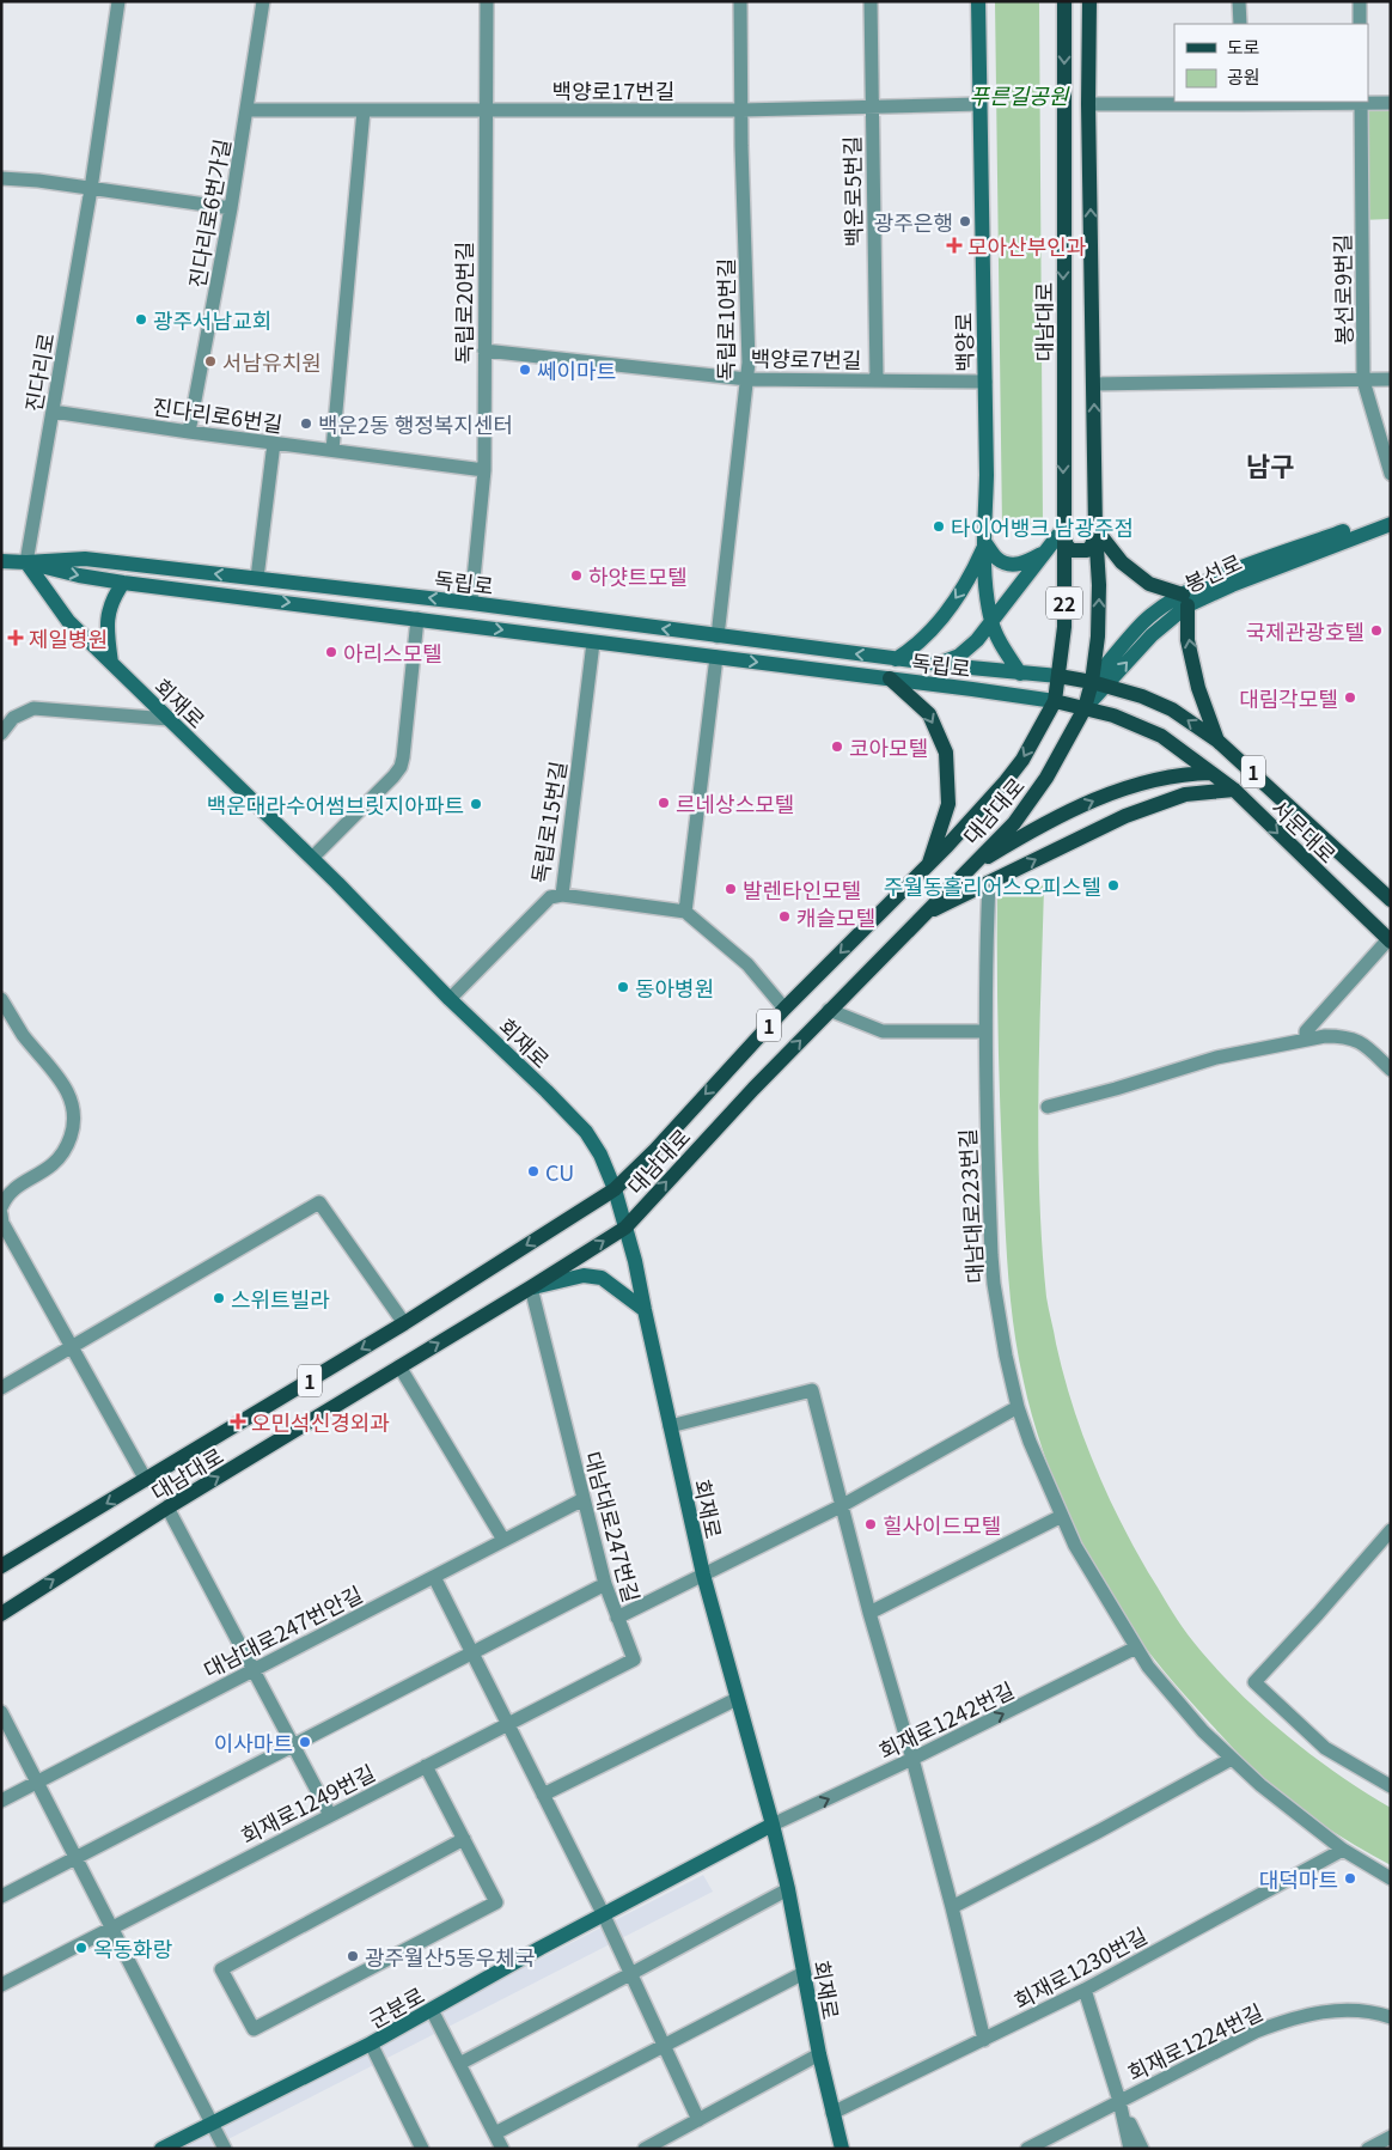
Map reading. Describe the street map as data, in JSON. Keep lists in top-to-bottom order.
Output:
{
  "streets": {
    "main road": [
      "대남대로",
      "백양로",
      "봉선로",
      "독립로",
      "22",
      "회재로",
      "1",
      "서문대로",
      "군분로"
    ],
    "street": [
      "백양로17번길",
      "백운로5번길",
      "진다리로6번가길",
      "봉선로9번길",
      "독립로20번길",
      "독립로10번길",
      "백양로7번길",
      "진다리로",
      "진다리로6번길",
      "독립로15번길",
      "대남대로223번길",
      "대남대로247번길",
      "대남대로247번안길",
      "회재로1242번길",
      "회재로1249번길",
      "회재로1230번길",
      "회재로1224번길"
    ]
  },
  "crossings": [
    ["백양로17번길", "백운로5번길"],
    ["백양로17번길", "진다리로6번가길"],
    ["백양로17번길", "독립로20번길"],
    ["백양로17번길", "독립로10번길"],
    ["백양로17번길", "백양로"],
    ["백운로5번길", "백양로7번길"],
    ["진다리로6번가길", "진다리로6번길"],
    ["독립로20번길", "백양로7번길"],
    ["독립로20번길", "진다리로6번길"],
    ["독립로20번길", "독립로"],
    ["독립로10번길", "백양로7번길"],
    ["독립로10번길", "독립로"],
    ["대남대로", "봉선로"],
    ["대남대로", "독립로"],
    ["대남대로", "회재로"],
    ["대남대로", "서문대로"],
    ["대남대로", "대남대로247번길"],
    ["백양로", "백양로7번길"],
    ["백양로", "독립로"],
    ["진다리로", "진다리로6번길"],
    ["진다리로", "독립로"],
    ["진다리로", "회재로"],
    ["봉선로", "서문대로"],
    ["독립로", "회재로"],
    ["독립로", "독립로15번길"],
    ["독립로", "서문대로"],
    ["회재로", "독립로15번길"],
    ["회재로", "대남대로247번길"],
    ["회재로", "회재로1242번길"],
    ["회재로", "회재로1230번길"],
    ["회재로", "군분로"],
    ["대남대로223번길", "대남대로247번길"],
    ["대남대로223번길", "회재로1242번길"],
    ["대남대로223번길", "회재로1230번길"],
    ["대남대로247번길", "대남대로247번안길"],
    ["대남대로247번길", "회재로1249번길"],
    ["회재로1242번길", "군분로"]
  ],
  "one_way": ["회재로1242번길"],
  "districts": ["남구"],
  "parks": ["푸른길공원"],
  "places": {
    "other": [
      "광주은행",
      "광주서남교회",
      "서남유치원",
      "쎄이마트",
      "백운2동 행정복지센터",
      "타이어뱅크 남광주점",
      "하얏트모텔",
      "국제관광호텔",
      "아리스모텔",
      "대림각모텔",
      "코아모텔",
      "르네상스모텔",
      "백운대라수어썸브릿지아파트",
      "주월동홀리어스오피스텔",
      "발렌타인모텔",
      "캐슬모텔",
      "동아병원",
      "CU",
      "스위트빌라",
      "힐사이드모텔",
      "이사마트",
      "대덕마트",
      "옥동화랑",
      "광주월산5동우체국"
    ],
    "health": ["모아산부인과", "제일병원", "오민석신경외과"]
  },
  "legend": ["도로", "공원"]
}
